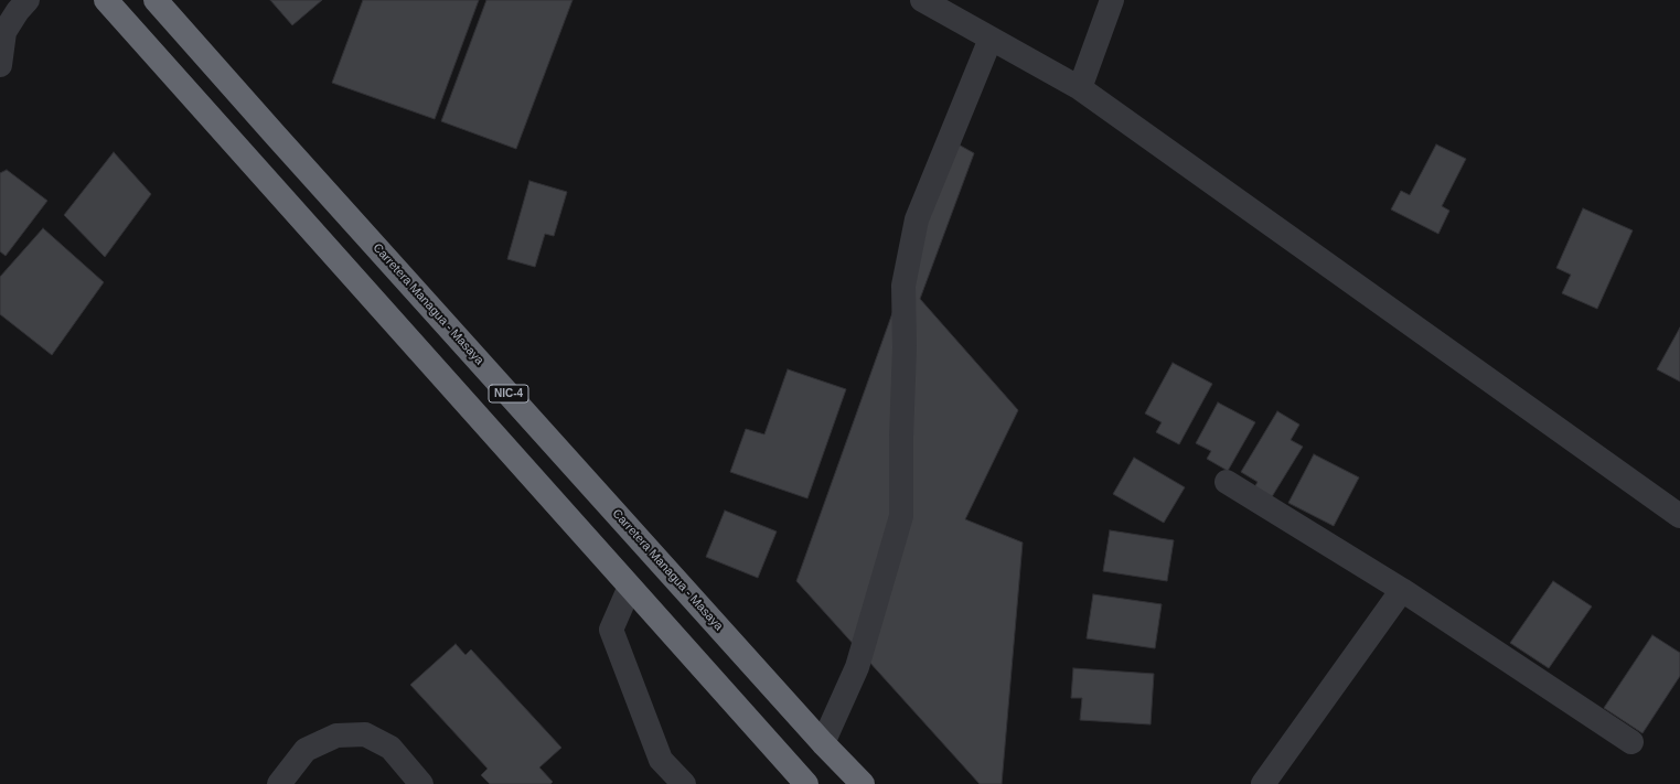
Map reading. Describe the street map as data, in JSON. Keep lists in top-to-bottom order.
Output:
{
  "streets": {
    "highway": ["Carretera Managua - Masaya", "NIC-4"]
  }
}
